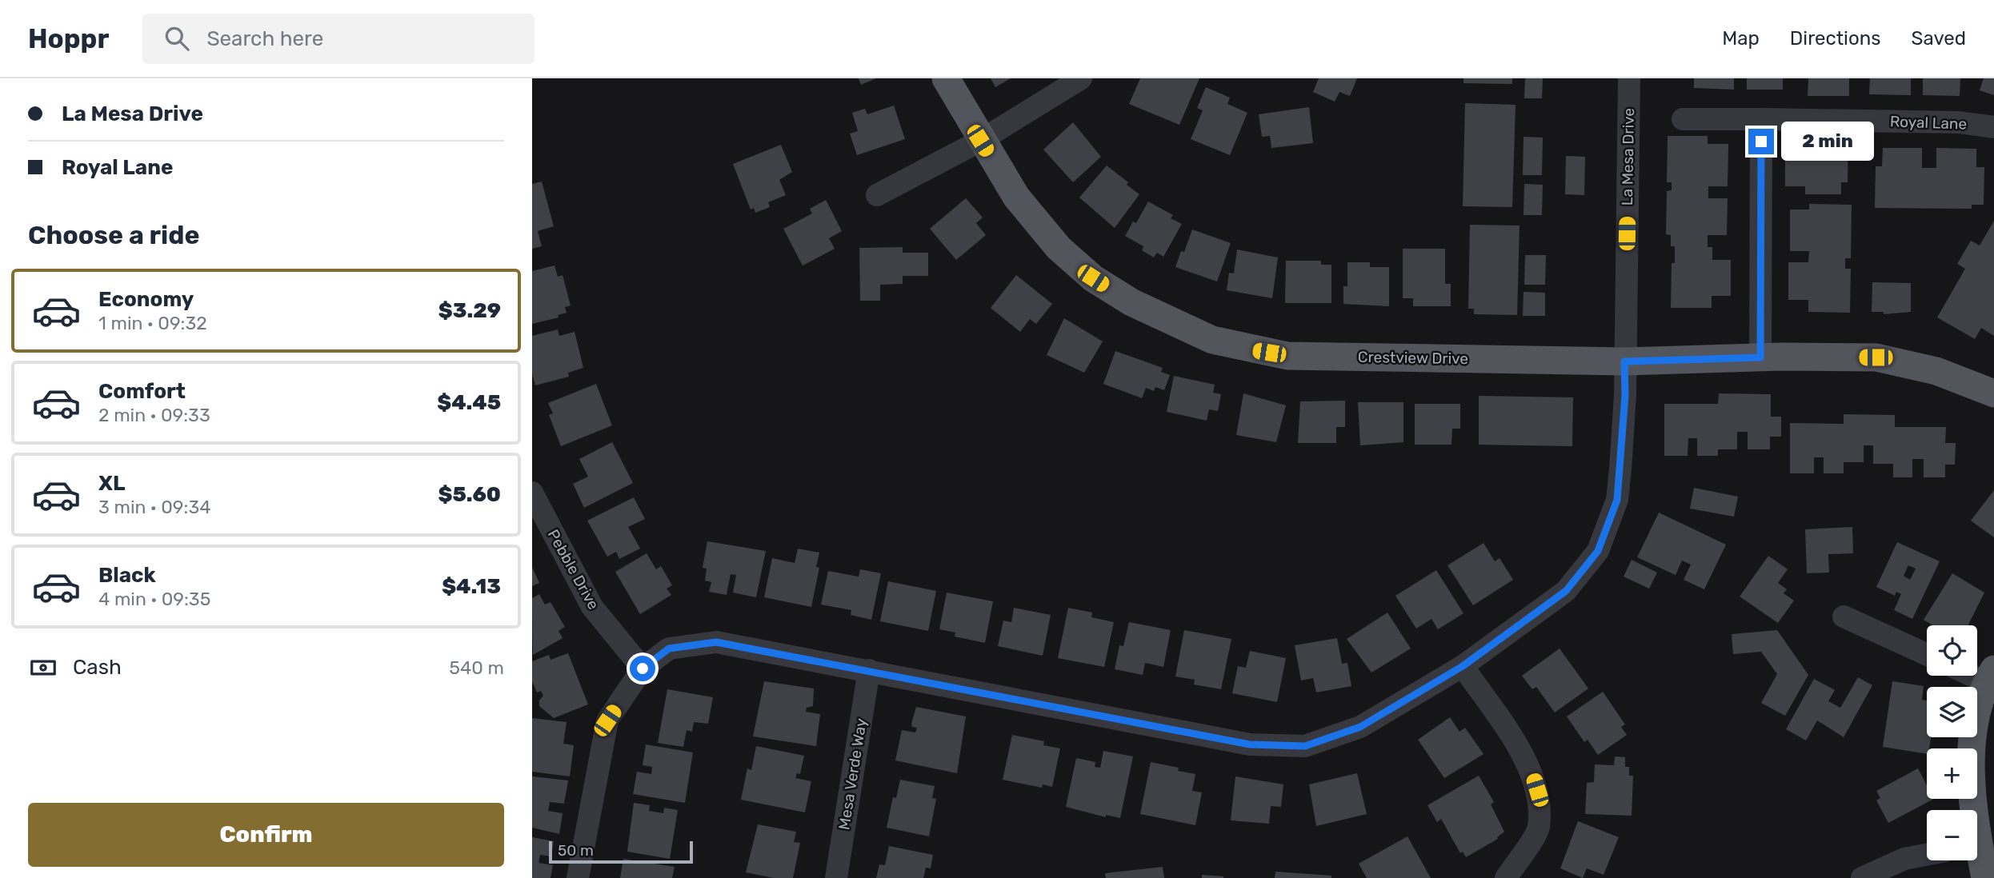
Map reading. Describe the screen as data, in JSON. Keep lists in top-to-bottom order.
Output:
{
  "streets": {
    "main road": ["Crestview Drive"],
    "street": [
      "Royal Lane",
      "La Mesa Drive",
      "Pebble Drive",
      "Mesa Verde Way"
    ]
  },
  "crossings": [
    ["La Mesa Drive", "Crestview Drive"],
    ["La Mesa Drive", "Pebble Drive"],
    ["La Mesa Drive", "Mesa Verde Way"]
  ],
  "scale_bar": "50 m",
  "page": {
    "header": "Hoppr",
    "search": "Search here",
    "nav": ["Map", "Directions", "Saved"],
    "banner": ["La Mesa Drive", "Royal Lane"],
    "bubble": "2 min",
    "heading": "Choose a ride",
    "list": [
      {
        "name": "Economy",
        "note": "1 min · 09:32",
        "value": "$3.29"
      },
      {
        "name": "Comfort",
        "note": "2 min · 09:33",
        "value": "$4.45"
      },
      {
        "name": "XL",
        "note": "3 min · 09:34",
        "value": "$5.60"
      },
      {
        "name": "Black",
        "note": "4 min · 09:35",
        "value": "$4.13"
      }
    ],
    "map_buttons": ["+", "−"],
    "pay": ["Cash", "540 m"],
    "buttons": "Confirm",
    "scale": "50 m"
  }
}
